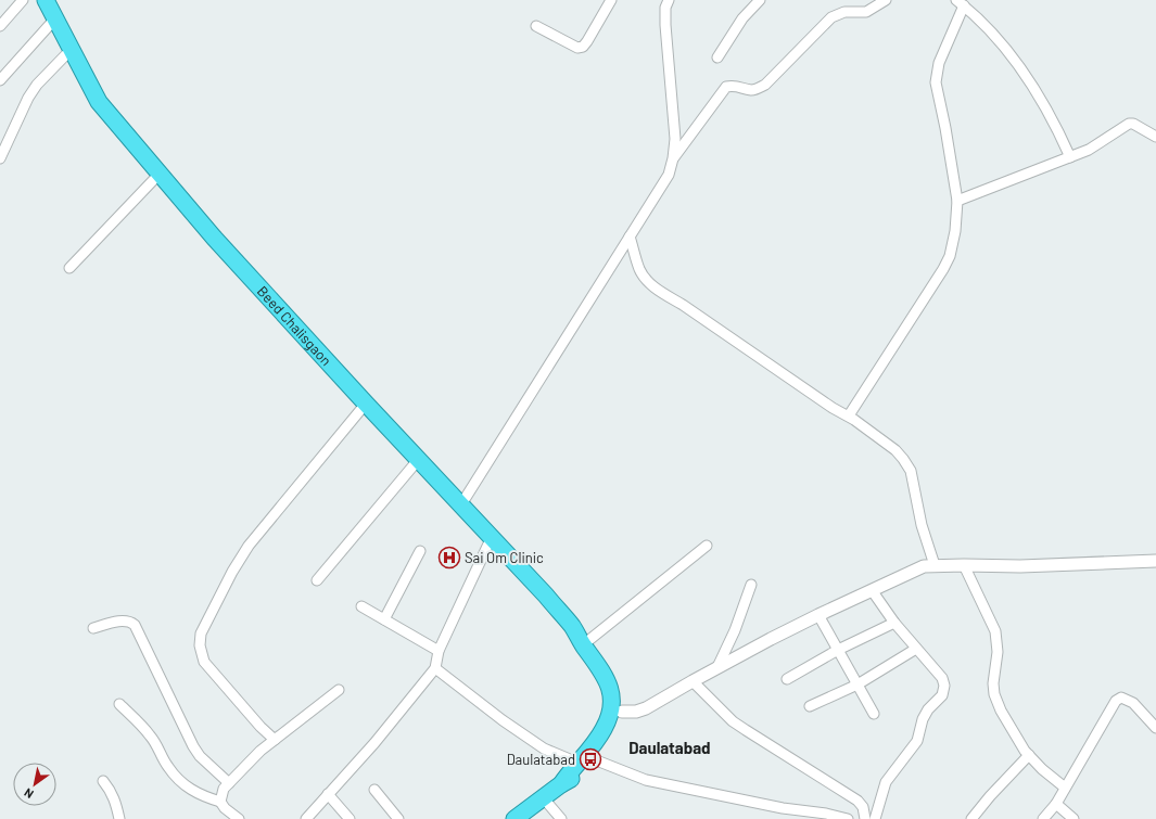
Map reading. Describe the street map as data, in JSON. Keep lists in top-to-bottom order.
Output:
{
  "streets": {
    "highway": ["Beed Chalisgaon"]
  },
  "districts": ["Daulatabad"],
  "places": {
    "hospital": ["Sai Om Clinic"],
    "bus stop": ["Daulatabad"]
  },
  "north": "bottom left"
}
